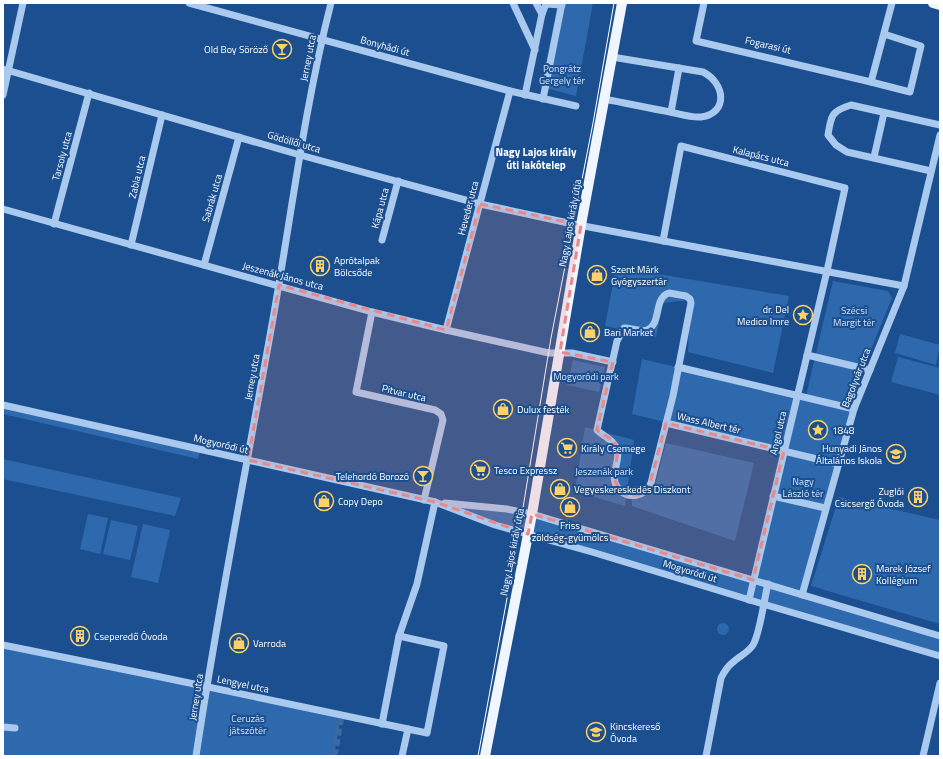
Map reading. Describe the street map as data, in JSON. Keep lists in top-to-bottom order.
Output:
{
  "streets": {
    "main road": ["Nagy Lajos király útja"],
    "street": [
      "Fogarasi út",
      "Bonyhádi út",
      "Jerney utca",
      "Gödöllői utca",
      "Tarsoly utca",
      "Kalapács utca",
      "Zabla utca",
      "Sabrák utca",
      "Kápa utca",
      "Heveder utca",
      "Jeszenák János utca",
      "Bagolyvár utca",
      "Pitvar utca",
      "Wass Albert tér",
      "Angol utca",
      "Mogyoródi út",
      "Lengyel utca"
    ]
  },
  "crossings": [
    ["Bonyhádi út", "Jerney utca"],
    ["Bonyhádi út", "Heveder utca"],
    ["Jerney utca", "Gödöllői utca"],
    ["Jerney utca", "Jeszenák János utca"],
    ["Jerney utca", "Mogyoródi út"],
    ["Jerney utca", "Lengyel utca"],
    ["Gödöllői utca", "Tarsoly utca"],
    ["Gödöllői utca", "Zabla utca"],
    ["Gödöllői utca", "Sabrák utca"],
    ["Gödöllői utca", "Kápa utca"],
    ["Gödöllői utca", "Heveder utca"],
    ["Gödöllői utca", "Nagy Lajos király útja"],
    ["Tarsoly utca", "Jeszenák János utca"],
    ["Kalapács utca", "Angol utca"],
    ["Zabla utca", "Jeszenák János utca"],
    ["Sabrák utca", "Jeszenák János utca"],
    ["Heveder utca", "Jeszenák János utca"],
    ["Nagy Lajos király útja", "Jeszenák János utca"],
    ["Nagy Lajos király útja", "Mogyoródi út"],
    ["Jeszenák János utca", "Pitvar utca"],
    ["Bagolyvár utca", "Wass Albert tér"],
    ["Bagolyvár utca", "Mogyoródi út"],
    ["Pitvar utca", "Mogyoródi út"],
    ["Wass Albert tér", "Angol utca"],
    ["Angol utca", "Mogyoródi út"]
  ],
  "districts": ["Nagy Lajos király úti lakótelep"],
  "parks": [
    "Pongrátz Gergely tér",
    "Szécsi Margit tér",
    "Mogyoródi park",
    "Jeszenák park",
    "Nagy László tér",
    "Ceruzás játszótér"
  ],
  "places": {
    "bar": ["Old Boy Söröző", "Telehordó Borozó"],
    "building": [
      "Aprótalpak Bölcsőde",
      "Zuglói Csicsergő Óvoda",
      "Marek József Kollégium",
      "Cseperedő Óvoda"
    ],
    "shop": [
      "Szent Márk Gyógyszertár",
      "Bari Market",
      "Dulux festék",
      "Vegyeskereskedés Diszkont",
      "Copy Depo",
      "Friss zöldség-gyümölcs",
      "Varroda"
    ],
    "place": ["dr. Del Medico Imre", "1848"],
    "supermarket": ["Király Csemege", "Tesco Expressz"],
    "school or university": ["Hunyadi János Általános Iskola", "Kincskereső Óvoda"]
  }
}
